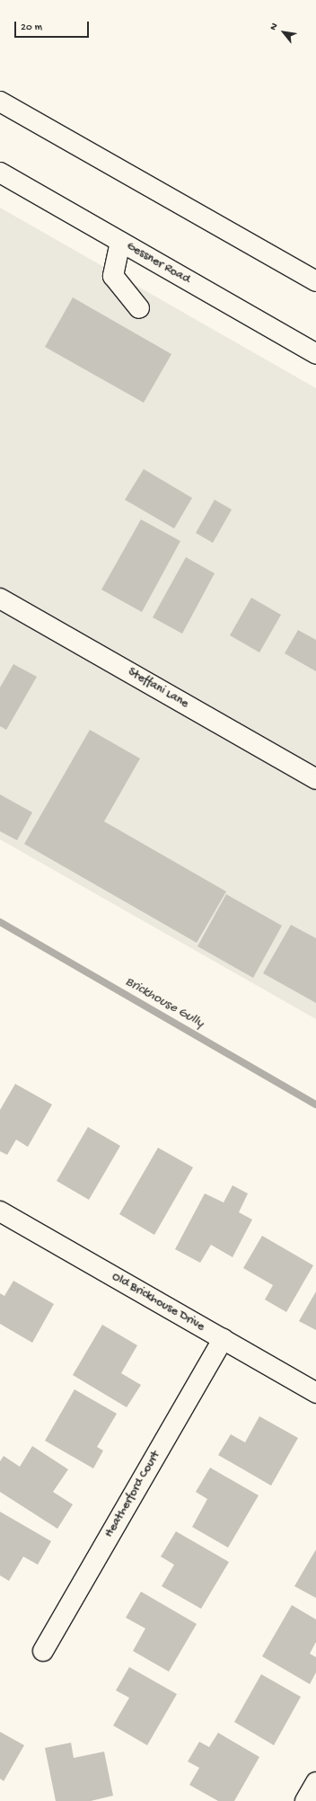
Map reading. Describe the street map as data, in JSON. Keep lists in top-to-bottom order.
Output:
{
  "streets": {
    "street": [
      "Gessner Road",
      "Steffani Lane",
      "Old Brickhouse Drive",
      "Heatherford Court"
    ]
  },
  "crossings": [
    ["Old Brickhouse Drive", "Heatherford Court"]
  ],
  "water": ["Brickhouse Gully"],
  "scale_bar": "20 m",
  "north": "top left"
}
